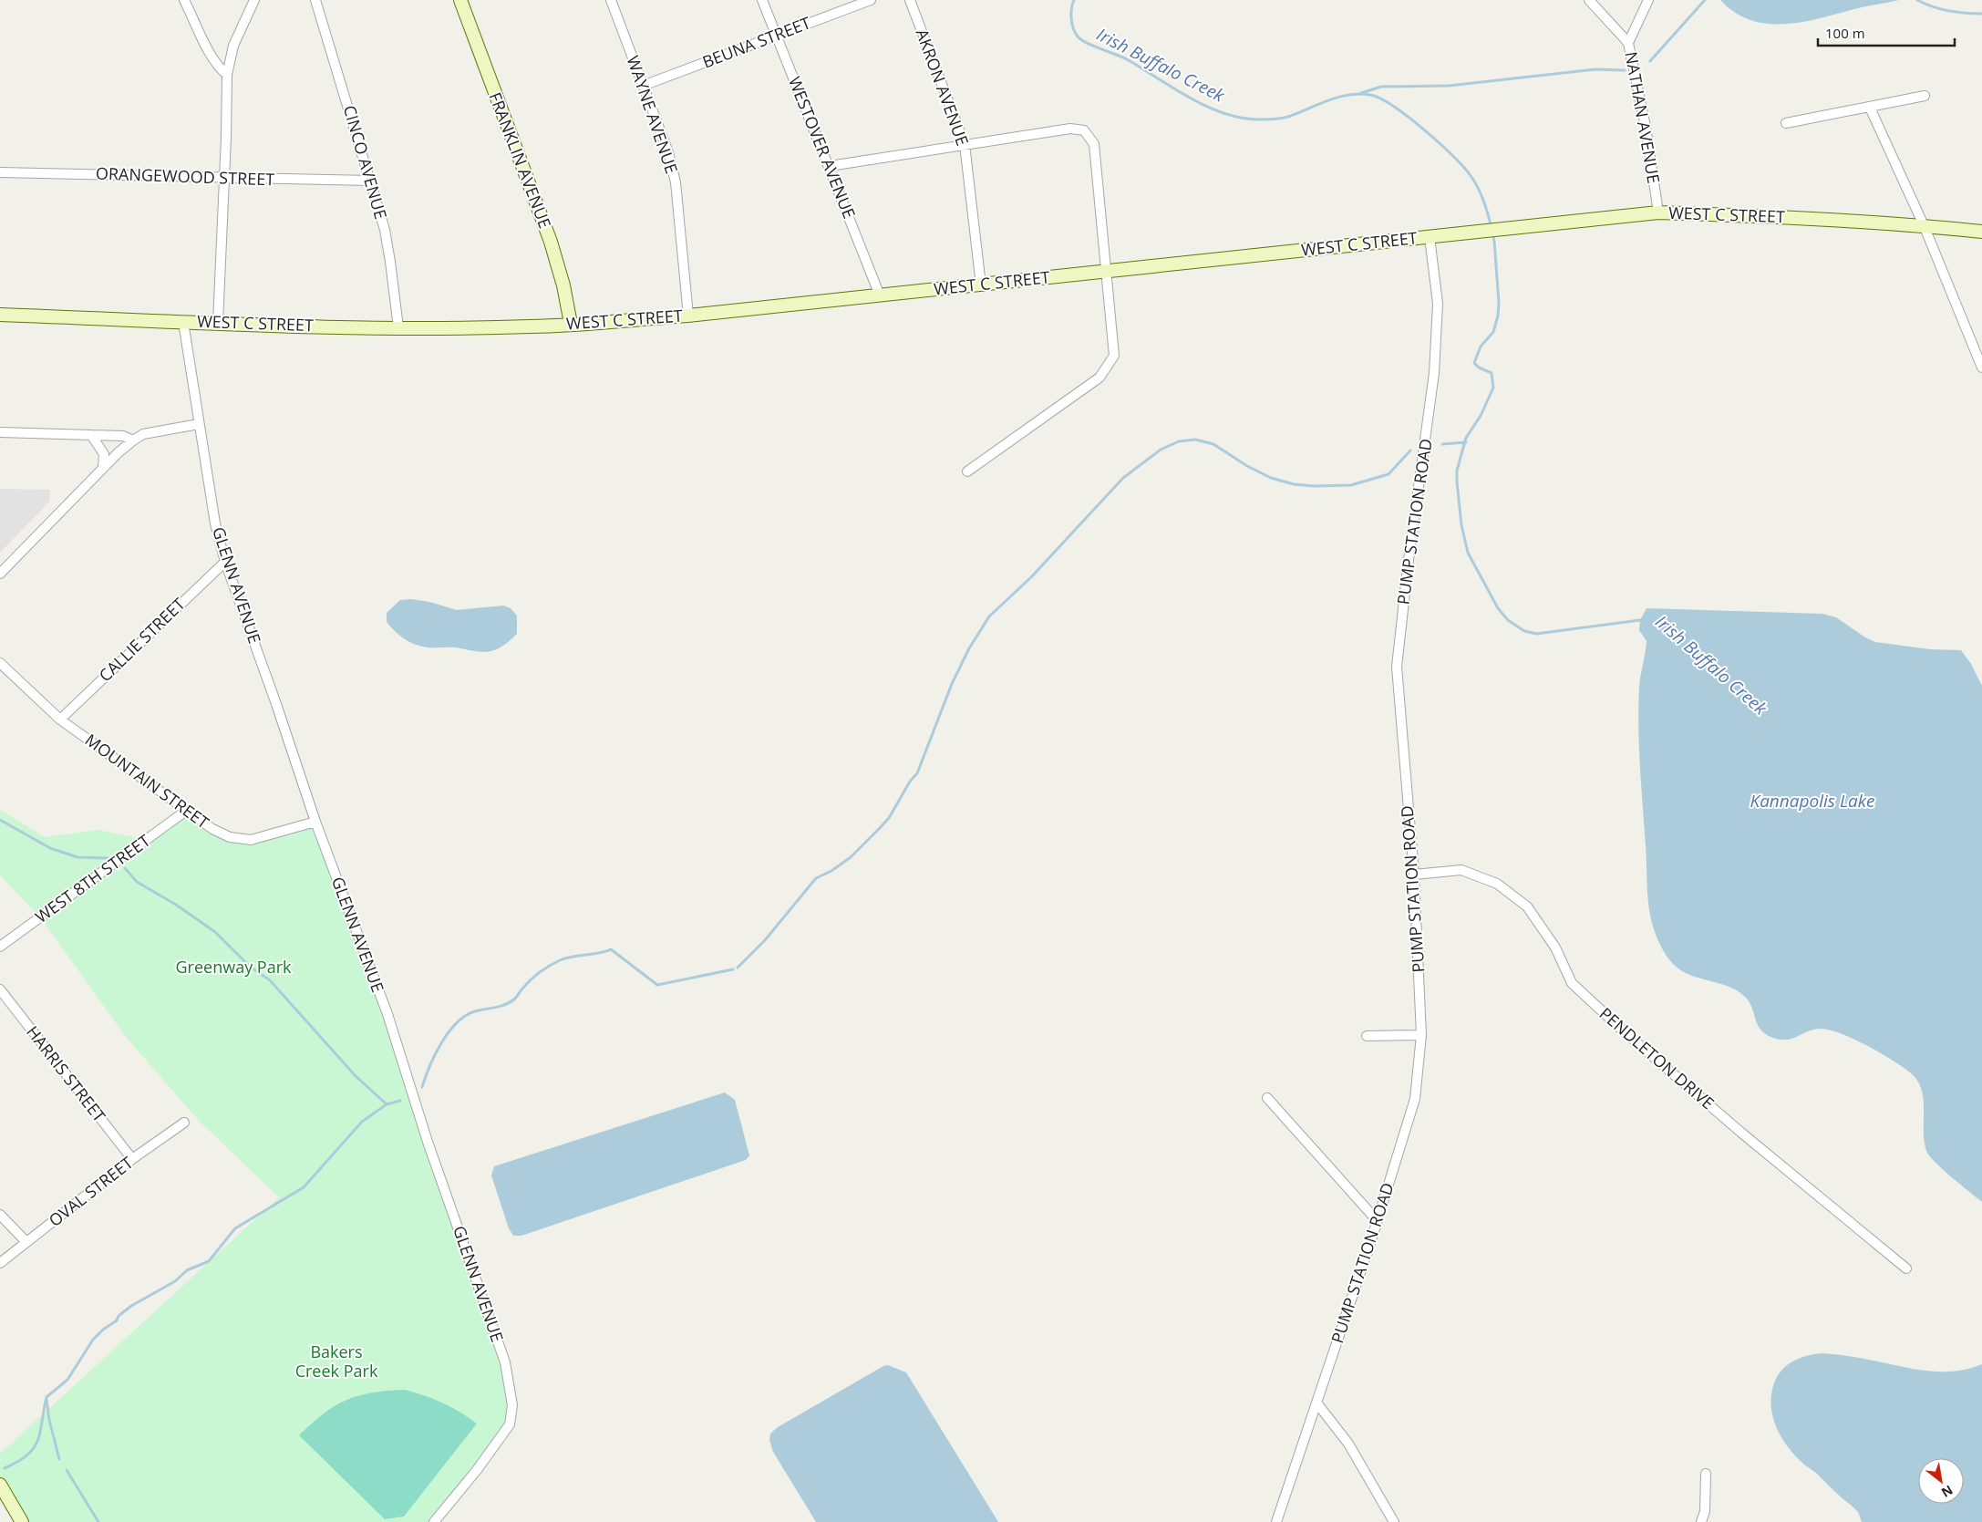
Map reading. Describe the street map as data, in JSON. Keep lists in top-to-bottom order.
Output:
{
  "streets": {
    "main road": ["FRANKLIN AVENUE", "WEST C STREET"],
    "street": [
      "BEUNA STREET",
      "AKRON AVENUE",
      "WAYNE AVENUE",
      "NATHAN AVENUE",
      "WESTOVER AVENUE",
      "CINCO AVENUE",
      "ORANGEWOOD STREET",
      "PUMP STATION ROAD",
      "GLENN AVENUE",
      "CALLIE STREET",
      "MOUNTAIN STREET",
      "WEST 8TH STREET",
      "PENDLETON DRIVE",
      "HARRIS STREET",
      "OVAL STREET"
    ]
  },
  "crossings": [
    ["BEUNA STREET", "WAYNE AVENUE"],
    ["BEUNA STREET", "WESTOVER AVENUE"],
    ["AKRON AVENUE", "WEST C STREET"],
    ["WAYNE AVENUE", "WEST C STREET"],
    ["NATHAN AVENUE", "WEST C STREET"],
    ["WESTOVER AVENUE", "WEST C STREET"],
    ["FRANKLIN AVENUE", "WEST C STREET"],
    ["CINCO AVENUE", "ORANGEWOOD STREET"],
    ["CINCO AVENUE", "WEST C STREET"],
    ["WEST C STREET", "PUMP STATION ROAD"],
    ["WEST C STREET", "GLENN AVENUE"],
    ["PUMP STATION ROAD", "PENDLETON DRIVE"],
    ["GLENN AVENUE", "CALLIE STREET"],
    ["GLENN AVENUE", "MOUNTAIN STREET"],
    ["CALLIE STREET", "MOUNTAIN STREET"],
    ["MOUNTAIN STREET", "WEST 8TH STREET"],
    ["HARRIS STREET", "OVAL STREET"]
  ],
  "water": ["Irish Buffalo Creek", "Kannapolis Lake"],
  "parks": ["Greenway Park", "Bakers Creek Park"],
  "scale_bar": "100 m",
  "north": "bottom right"
}
